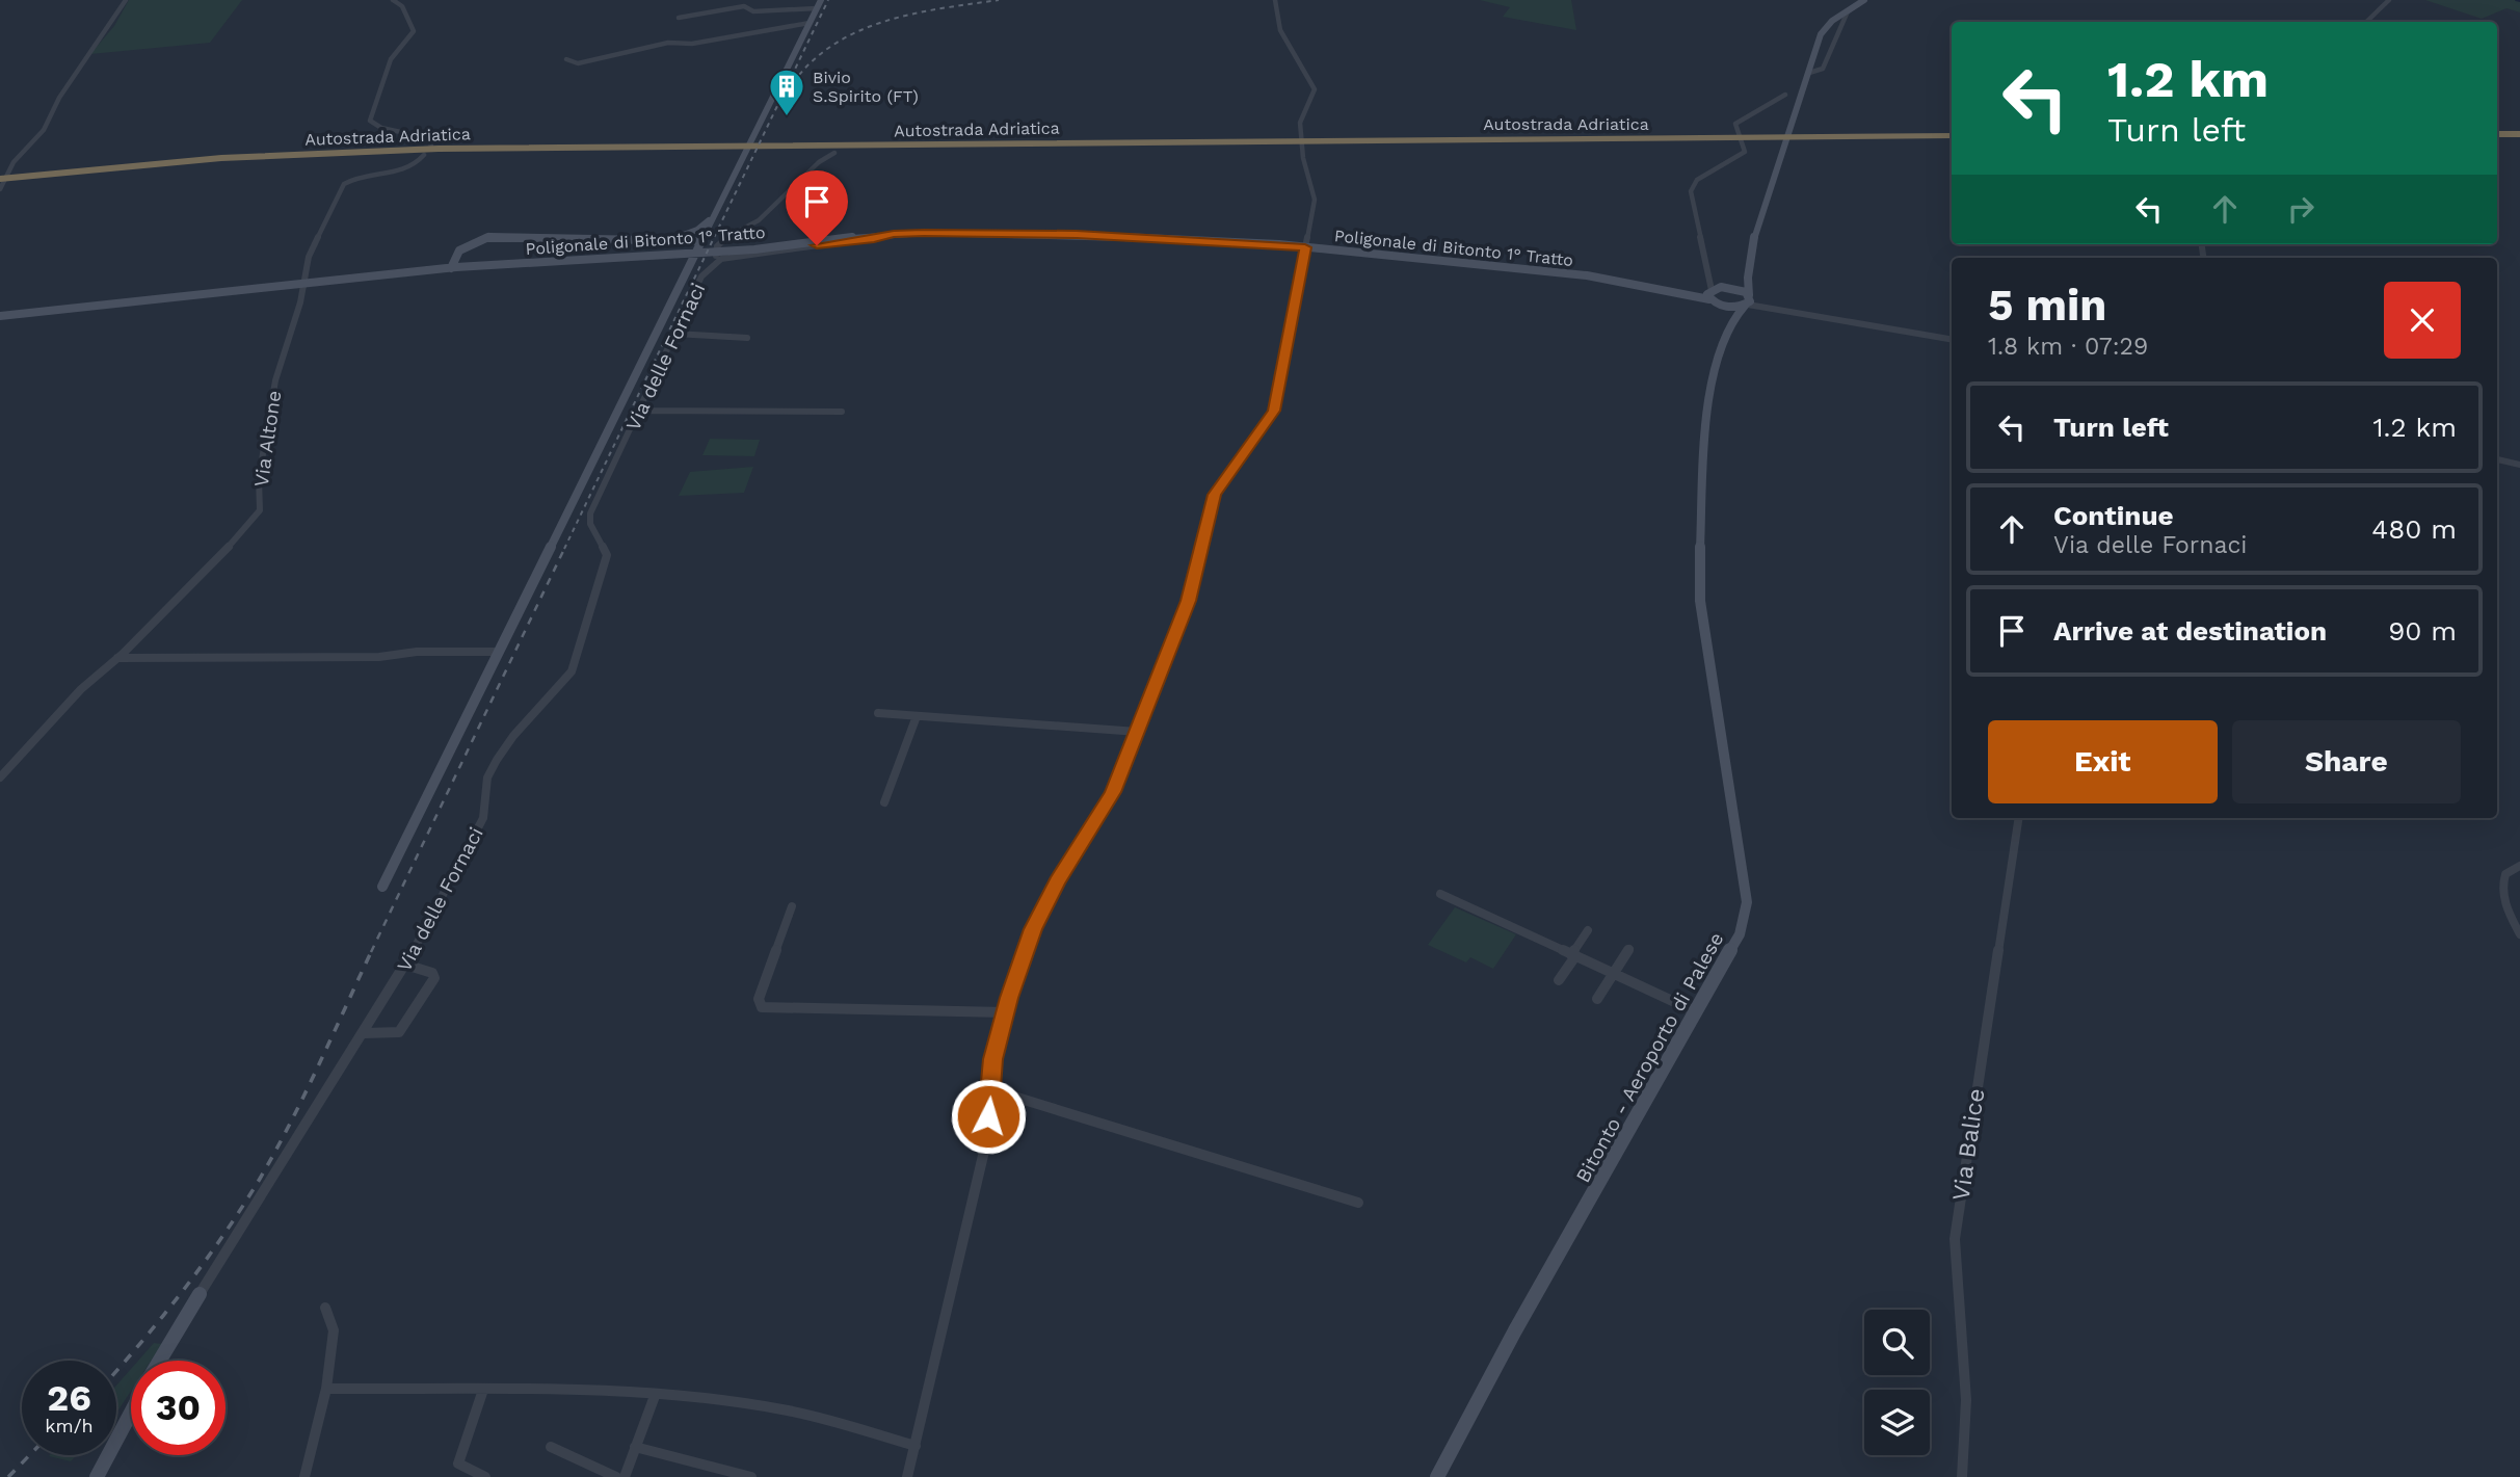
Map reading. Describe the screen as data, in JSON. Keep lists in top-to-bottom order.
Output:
{
  "streets": {
    "highway": ["Autostrada Adriatica"],
    "main road": ["Poligonale di Bitonto 1° Tratto", "Bitonto - Aeroporto di Palese"],
    "street": ["Via delle Fornaci", "Via Altone", "Via Balice"]
  },
  "crossings": [
    ["Poligonale di Bitonto 1° Tratto", "Via delle Fornaci"],
    ["Poligonale di Bitonto 1° Tratto", "Via Altone"]
  ],
  "places": {
    "building": ["Bivio S.Spirito (FT)"]
  },
  "page": {
    "turn": ["1.2 km", "Turn left"],
    "heading": ["5 min", "1.8 km · 07:29"],
    "list": [
      {
        "name": "Turn left",
        "value": "1.2 km"
      },
      {
        "name": "Continue",
        "note": "Via delle Fornaci",
        "value": "480 m"
      },
      {
        "name": "Arrive at destination",
        "value": "90 m"
      }
    ],
    "buttons": ["Exit", "Share"],
    "speed": "26 km/h",
    "limit": "30"
  }
}
